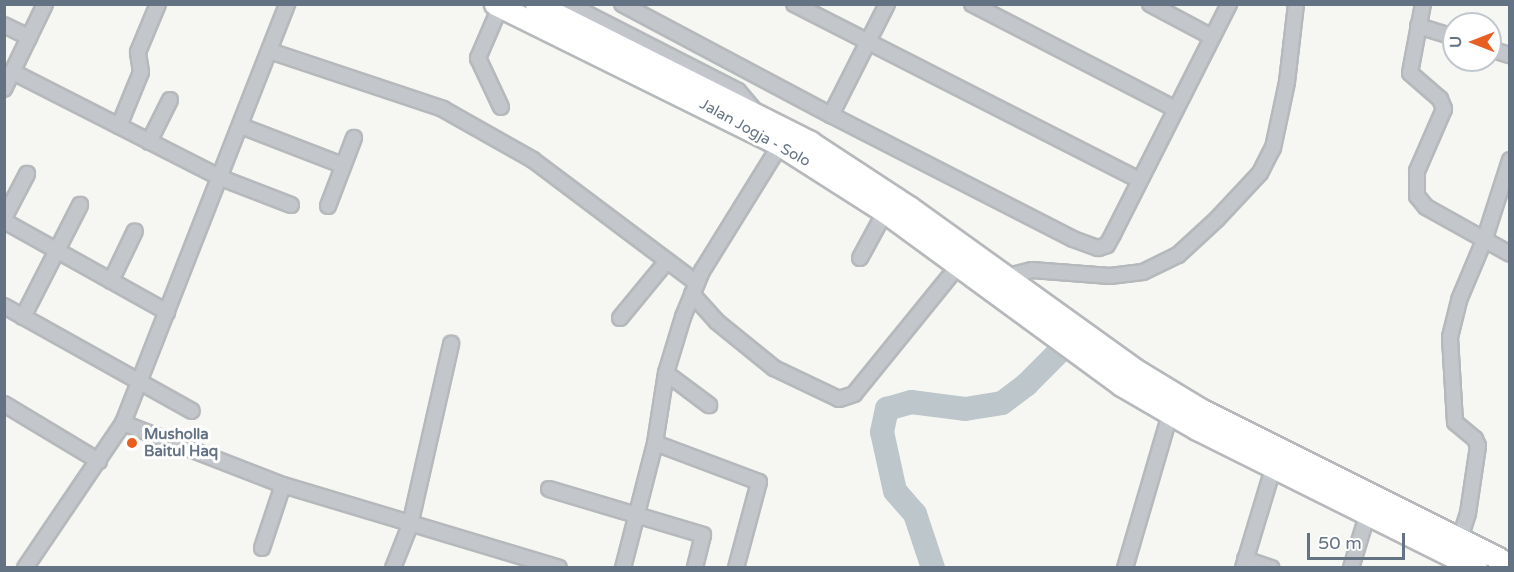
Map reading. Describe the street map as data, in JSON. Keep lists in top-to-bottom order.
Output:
{
  "streets": {
    "highway": ["Jalan Jogja - Solo"]
  },
  "places": ["Musholla Baitul Haq"],
  "scale_bar": "50 m",
  "north": "left"
}
